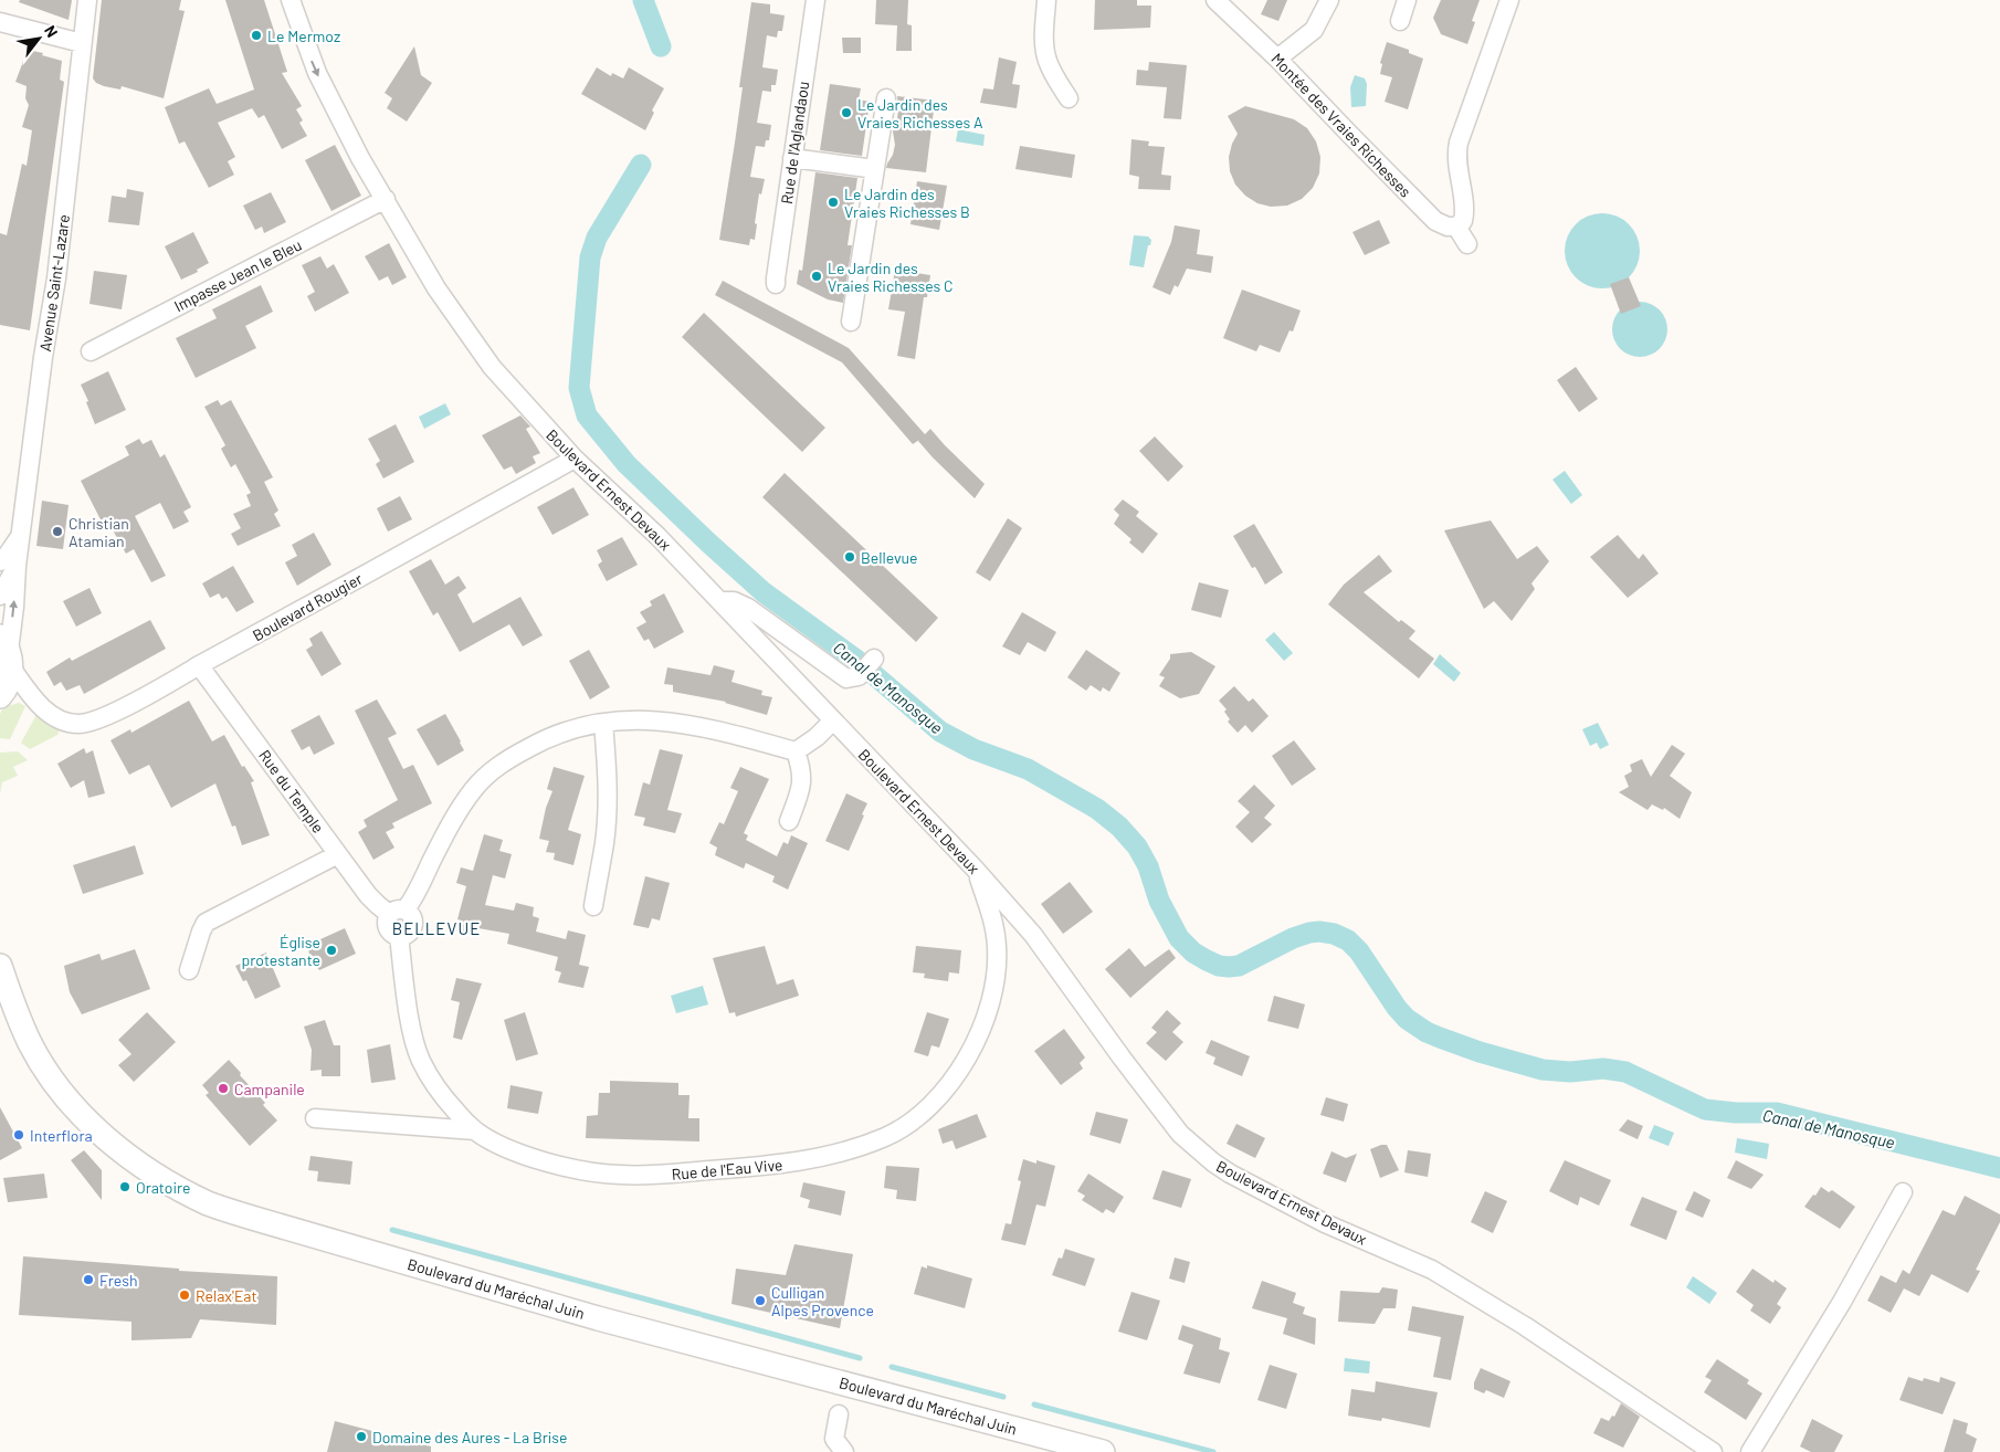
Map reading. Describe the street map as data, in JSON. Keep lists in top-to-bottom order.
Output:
{
  "streets": {
    "main road": ["Boulevard du Maréchal Juin"],
    "street": [
      "Montée des Vraies Richesses",
      "Rue de l'Aglandaou",
      "Impasse Jean le Bleu",
      "Avenue Saint-Lazare",
      "Boulevard Ernest Devaux",
      "Boulevard Rougier",
      "Rue du Temple",
      "Rue de l'Eau Vive"
    ]
  },
  "crossings": [
    ["Impasse Jean le Bleu", "Boulevard Ernest Devaux"],
    ["Avenue Saint-Lazare", "Boulevard Rougier"],
    ["Boulevard Ernest Devaux", "Boulevard Rougier"],
    ["Boulevard Ernest Devaux", "Rue de l'Eau Vive"],
    ["Boulevard Rougier", "Rue du Temple"],
    ["Rue du Temple", "Rue de l'Eau Vive"]
  ],
  "districts": ["BELLEVUE"],
  "water": ["Canal de Manosque"],
  "places": [
    "Le Mermoz",
    "Le Jardin des Vraies Richesses A",
    "Le Jardin des Vraies Richesses B",
    "Le Jardin des Vraies Richesses C",
    "Christian Atamian",
    "Bellevue",
    "Église protestante",
    "Campanile",
    "Interflora",
    "Oratoire",
    "Fresh",
    "Relax'Eat",
    "Culligan Alpes Provence",
    "Domaine des Aures - La Brise"
  ],
  "north": "top right"
}
